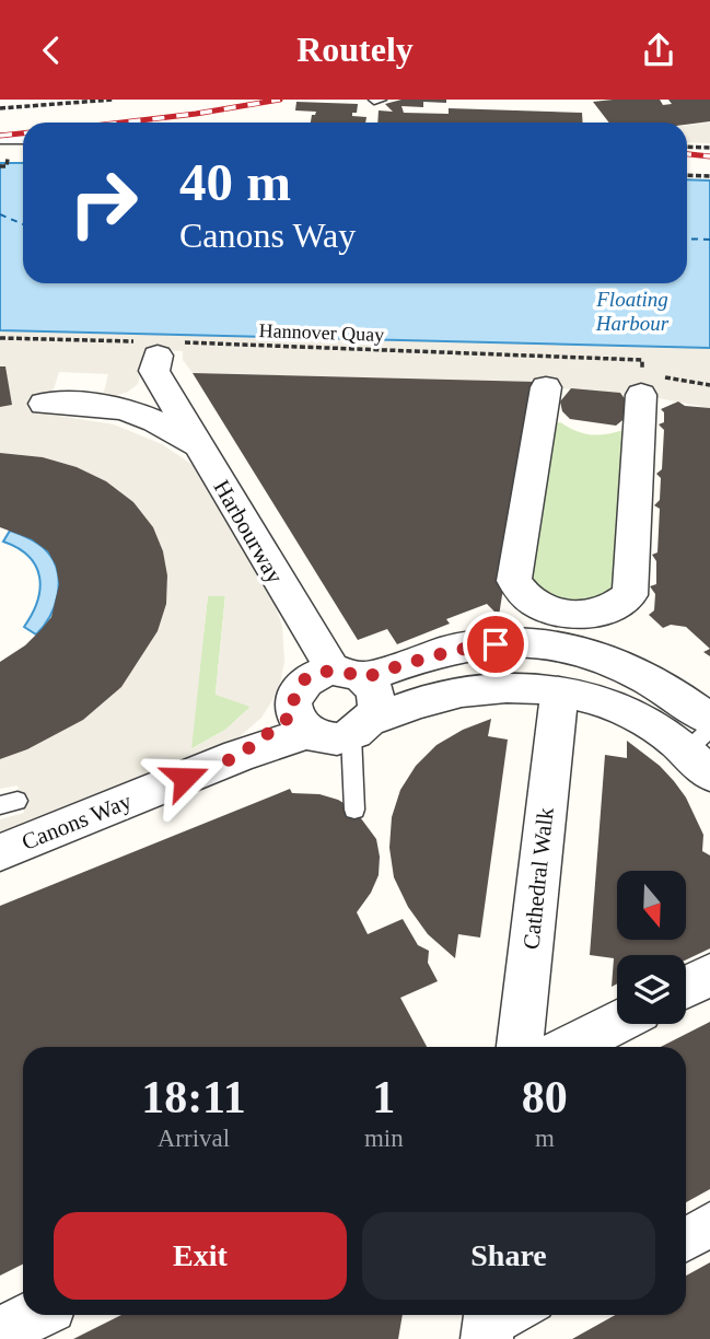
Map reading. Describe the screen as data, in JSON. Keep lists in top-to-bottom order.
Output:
{
  "streets": {
    "street": ["Harbourway", "Canons Way", "Cathedral Walk"],
    "path": ["Hannover Quay"]
  },
  "crossings": [
    ["Hannover Quay", "Harbourway"],
    ["Harbourway", "Canons Way"]
  ],
  "water": ["Floating Harbour"],
  "north": "bottom",
  "page": {
    "header": "Routely",
    "turn": ["40 m", "Canons Way"],
    "eta": [
      "18:11",
      "Arrival",
      "1",
      "min",
      "80",
      "m"
    ],
    "buttons": ["Exit", "Share"]
  }
}
